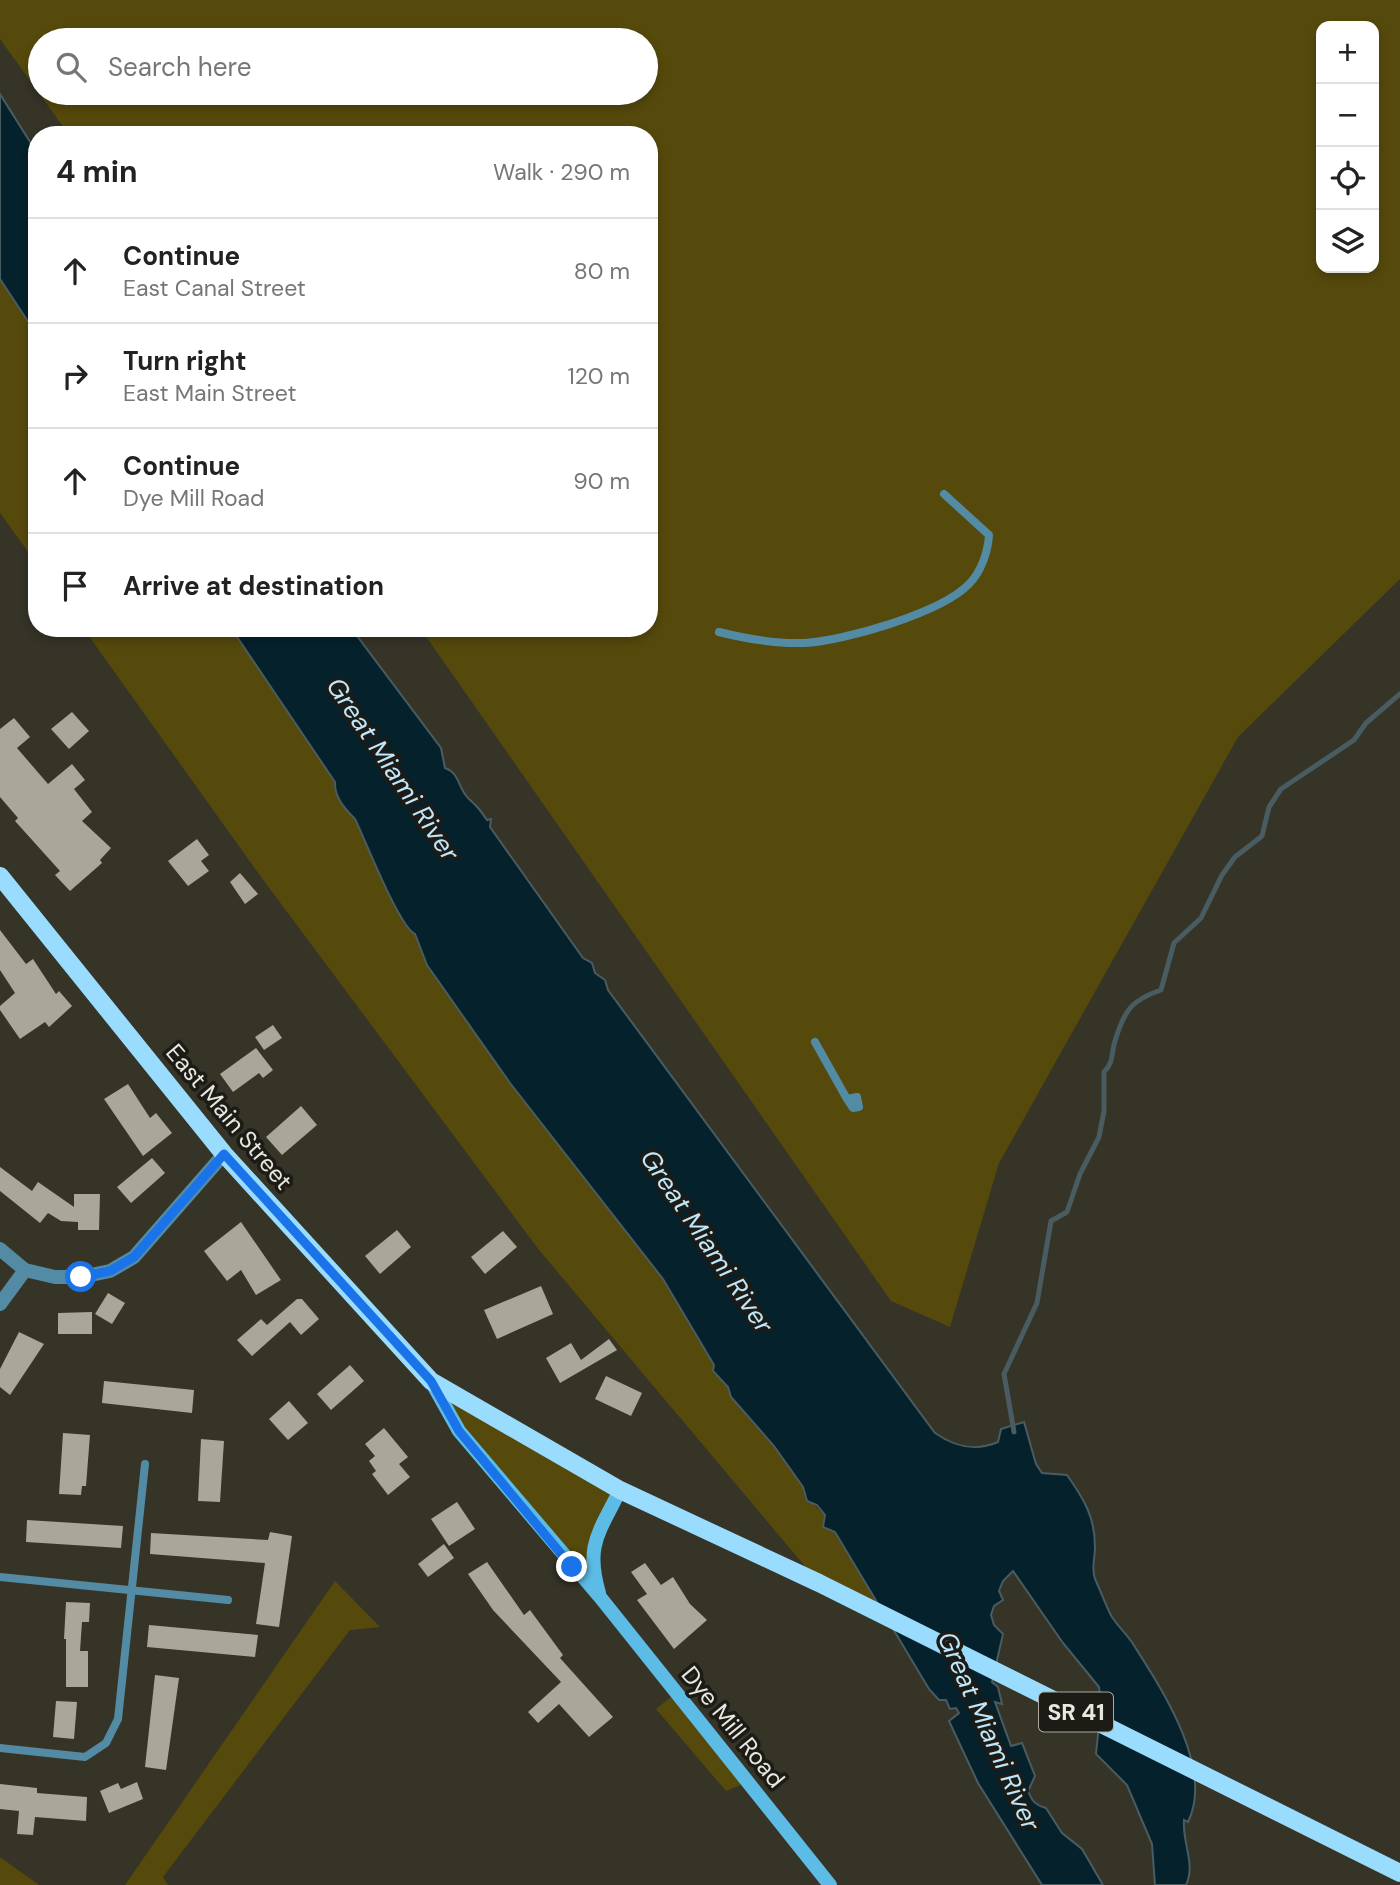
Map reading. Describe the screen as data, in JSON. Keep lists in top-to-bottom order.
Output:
{
  "streets": {
    "main road": ["East Main Street", "SR 41"],
    "street": ["Dye Mill Road"]
  },
  "crossings": [
    ["East Main Street", "SR 41"],
    ["East Main Street", "Dye Mill Road"],
    ["SR 41", "Dye Mill Road"]
  ],
  "water": ["Great Miami River"],
  "page": {
    "map_buttons": ["+", "−"],
    "search": "Search here",
    "heading": ["4 min", "Walk · 290 m"],
    "list": [
      ["Continue", "East Canal Street", "80 m"],
      ["Turn right", "East Main Street", "120 m"],
      ["Continue", "Dye Mill Road", "90 m"],
      "Arrive at destination"
    ]
  }
}
